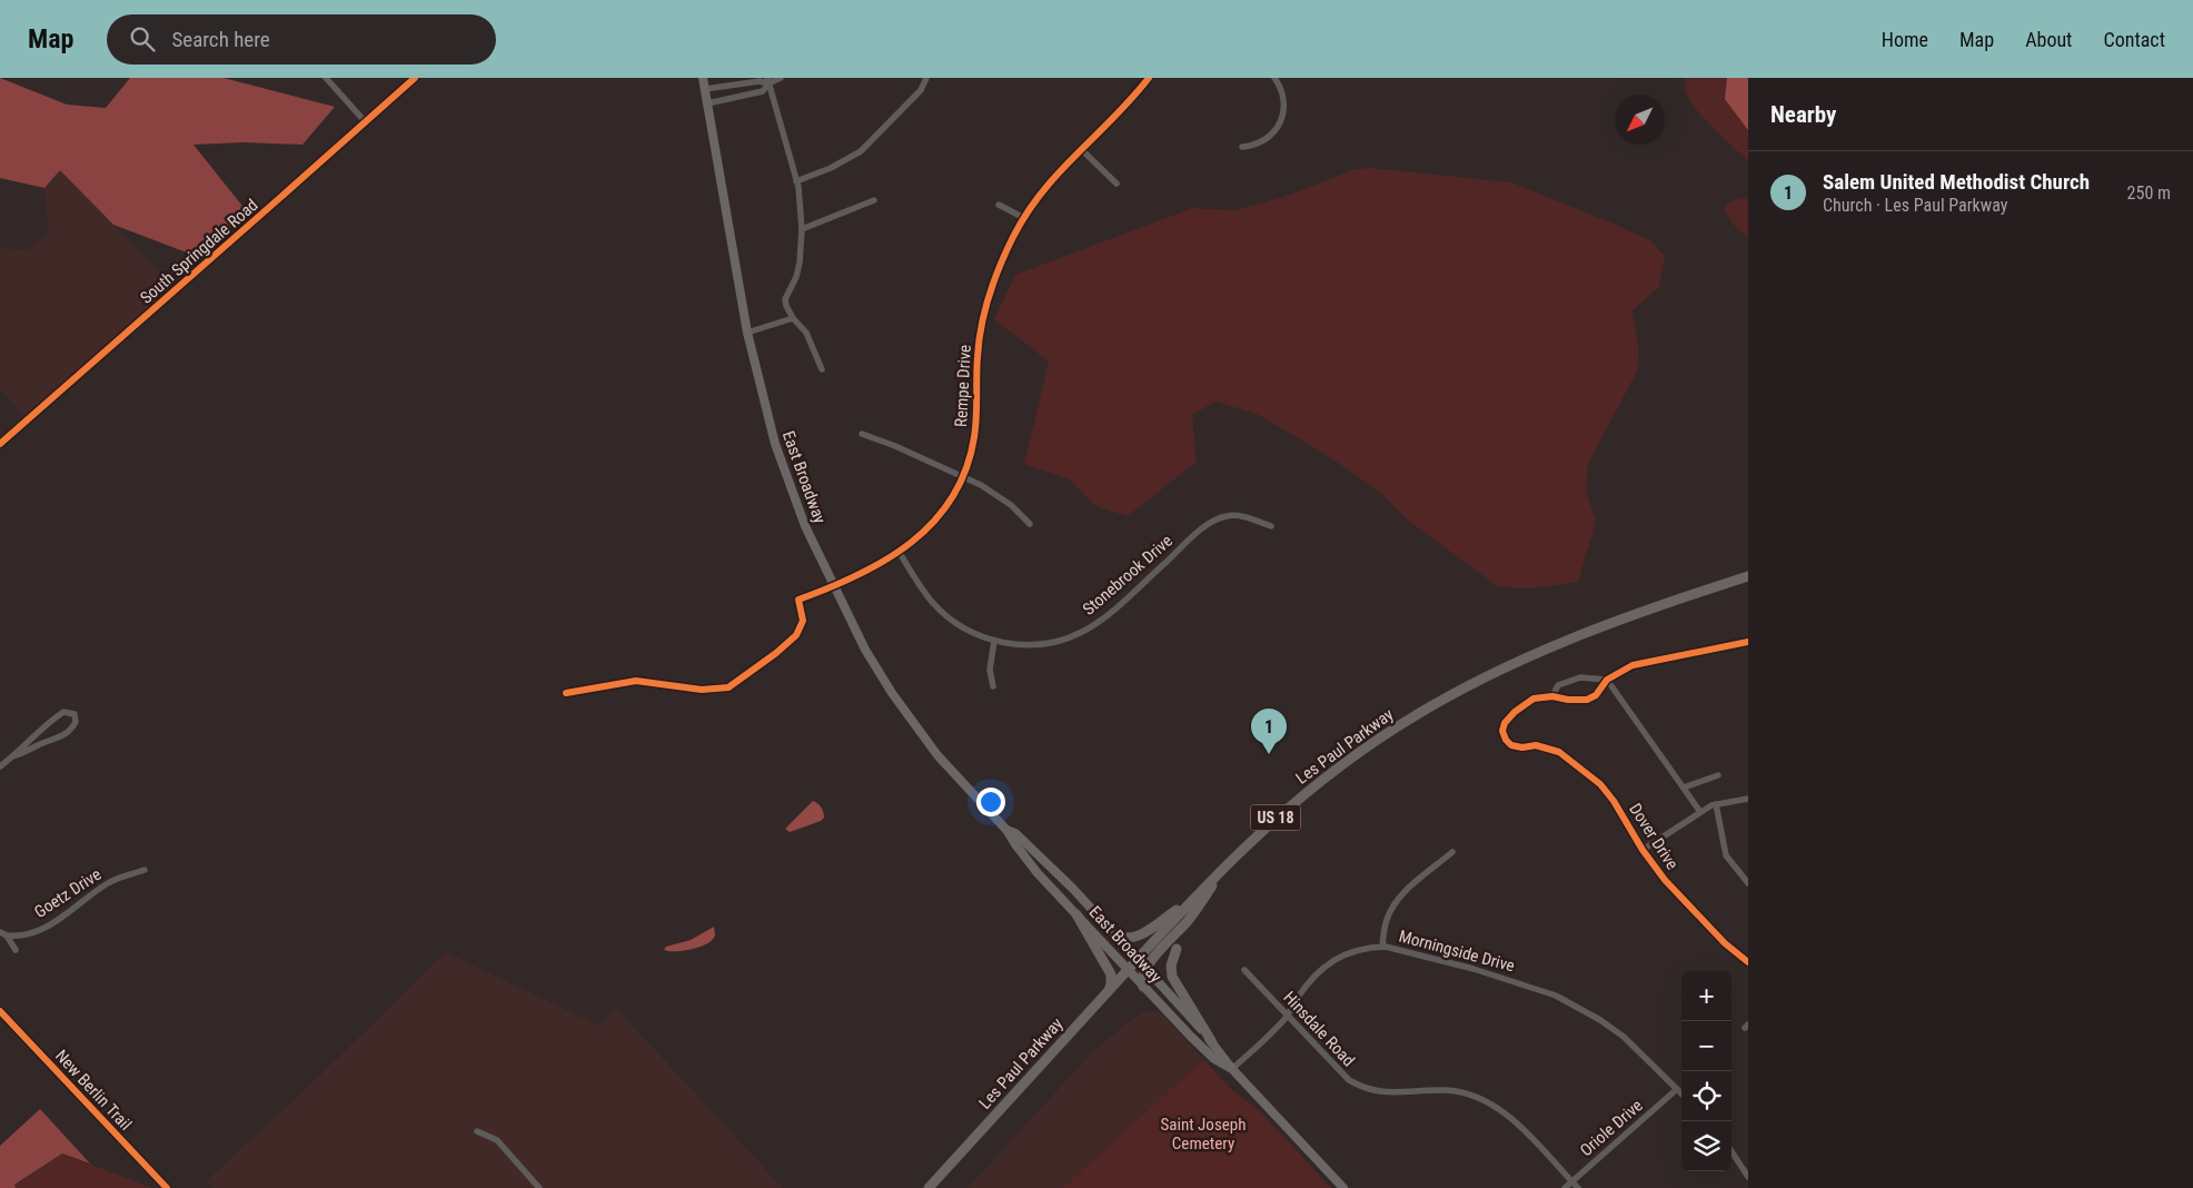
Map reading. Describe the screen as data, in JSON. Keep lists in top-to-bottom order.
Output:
{
  "streets": {
    "main road": ["East Broadway", "Les Paul Parkway", "US 18"],
    "street": [
      "South Springdale Road",
      "Rempe Drive",
      "Stonebrook Drive",
      "Dover Drive",
      "Goetz Drive",
      "Morningside Drive",
      "Hinsdale Road",
      "Oriole Drive"
    ],
    "cycle path": ["New Berlin Trail"]
  },
  "crossings": [
    ["Rempe Drive", "East Broadway"],
    ["Rempe Drive", "Stonebrook Drive"],
    ["East Broadway", "Les Paul Parkway"],
    ["East Broadway", "Morningside Drive"],
    ["Morningside Drive", "Hinsdale Road"],
    ["Morningside Drive", "Oriole Drive"],
    ["Hinsdale Road", "Oriole Drive"]
  ],
  "parks": ["Saint Joseph Cemetery"],
  "north": "bottom left",
  "page": {
    "header": "Map",
    "search": "Search here",
    "nav": [
      "Home",
      "Map",
      "About",
      "Contact"
    ],
    "heading": "Nearby",
    "list": [
      {
        "mark": "1",
        "name": "Salem United Methodist Church",
        "note": "Church · Les Paul Parkway",
        "value": "250 m"
      }
    ],
    "pins": "1",
    "map_buttons": ["+", "−"]
  }
}
